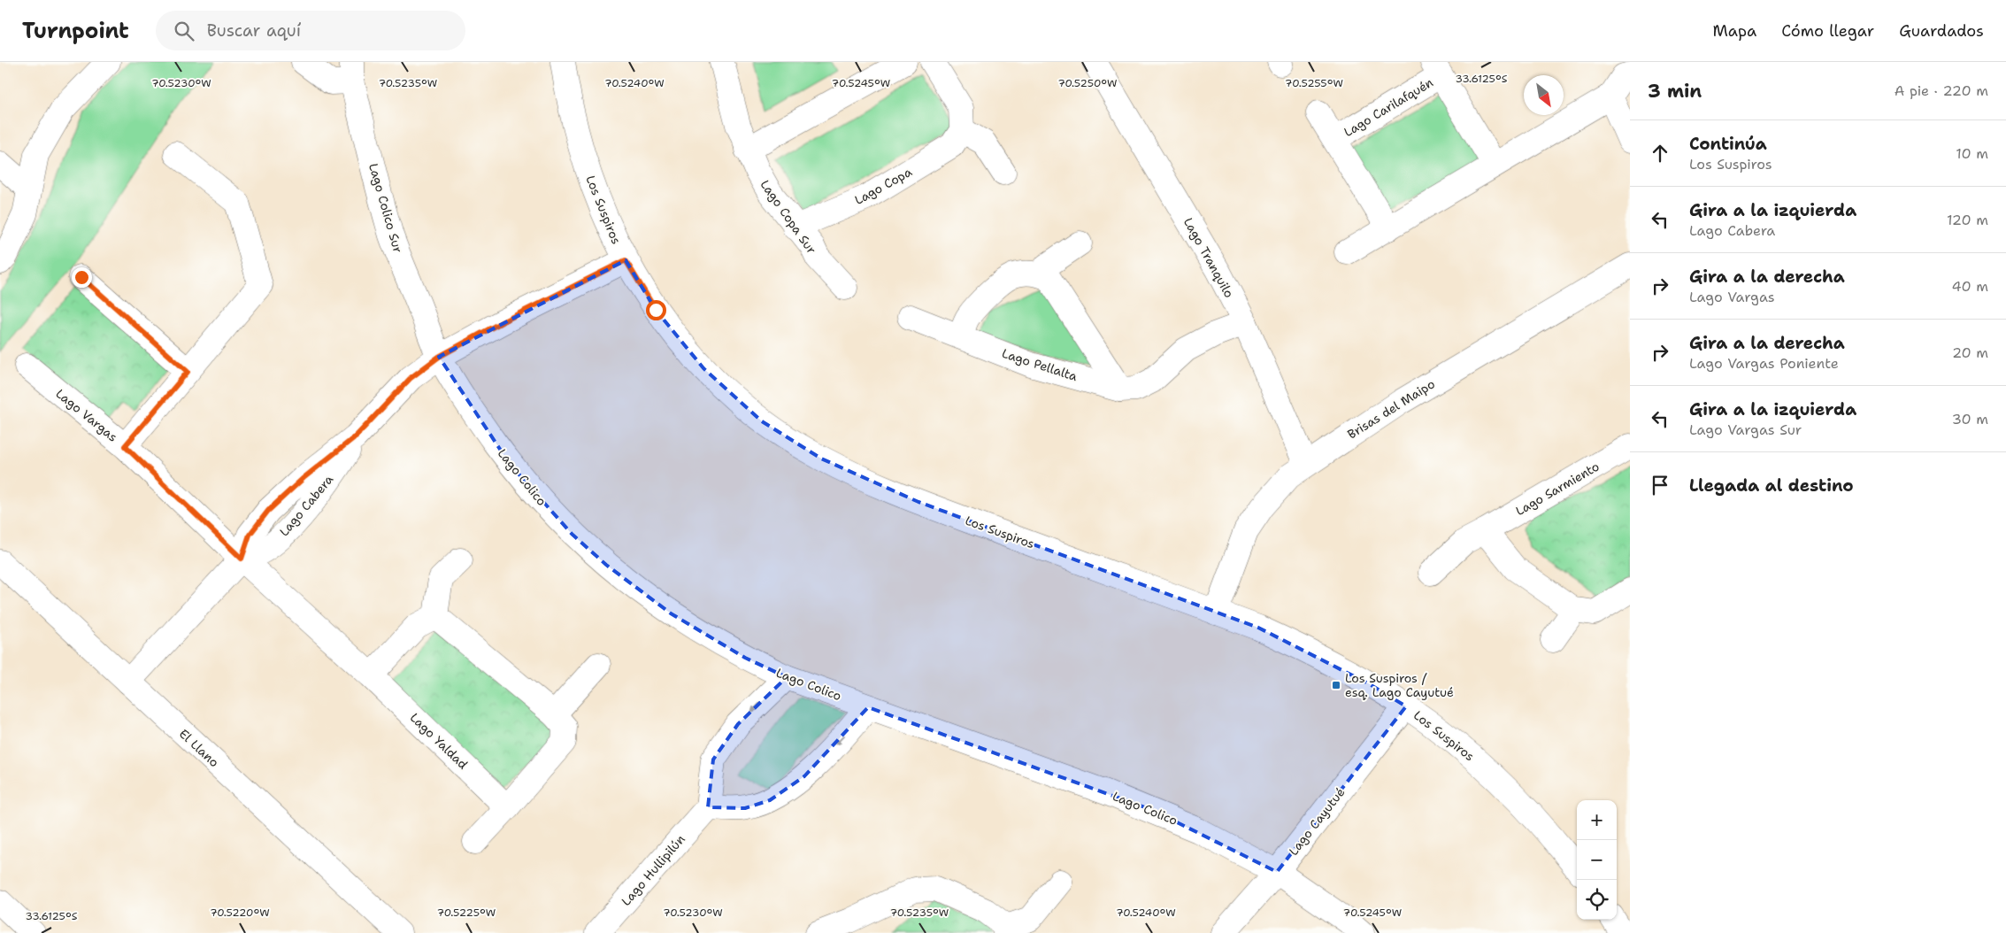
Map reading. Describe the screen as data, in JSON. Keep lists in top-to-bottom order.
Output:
{
  "streets": {
    "street": [
      "Lago Carilafquén",
      "Lago Copa",
      "Lago Colico Sur",
      "Los Suspiros",
      "Lago Copa Sur",
      "Lago Tranquilo",
      "Lago Pellalta",
      "Brisas del Maipo",
      "Lago Vargas",
      "Lago Colico",
      "Lago Sarmiento",
      "Lago Cabera",
      "Lago Yaldad",
      "El Llano",
      "Lago Cayutué",
      "Lago Hullipilún"
    ]
  },
  "crossings": [
    ["Lago Copa", "Lago Copa Sur"],
    ["Lago Colico Sur", "Lago Colico"],
    ["Lago Colico Sur", "Lago Cabera"],
    ["Los Suspiros", "Brisas del Maipo"],
    ["Los Suspiros", "Lago Cabera"],
    ["Los Suspiros", "Lago Cayutué"],
    ["Lago Tranquilo", "Lago Pellalta"],
    ["Lago Tranquilo", "Brisas del Maipo"],
    ["Lago Vargas", "Lago Cabera"],
    ["Lago Vargas", "Lago Yaldad"],
    ["Lago Colico", "Lago Cabera"],
    ["Lago Colico", "Lago Cayutué"],
    ["Lago Cabera", "Lago Yaldad"],
    ["Lago Cabera", "El Llano"]
  ],
  "places": {
    "transit": ["Los Suspiros / esq. Lago Cayutué"]
  },
  "north": "bottom right",
  "page": {
    "header": "Turnpoint",
    "search": "Buscar aquí",
    "nav": ["Mapa", "Cómo llegar", "Guardados"],
    "heading": ["3 min", "A pie · 220 m"],
    "list": [
      ["Continúa", "Los Suspiros", "10 m"],
      ["Gira a la izquierda", "Lago Cabera", "120 m"],
      ["Gira a la derecha", "Lago Vargas", "40 m"],
      ["Gira a la derecha", "Lago Vargas Poniente", "20 m"],
      ["Gira a la izquierda", "Lago Vargas Sur", "30 m"],
      "Llegada al destino"
    ],
    "map_buttons": ["+", "−"]
  },
  "coordinates": [
    "33.6125°S",
    "70.5230°W",
    "70.5235°W",
    "70.5240°W",
    "70.5245°W",
    "70.5250°W",
    "70.5255°W",
    "70.5220°W",
    "70.5225°W"
  ]
}
